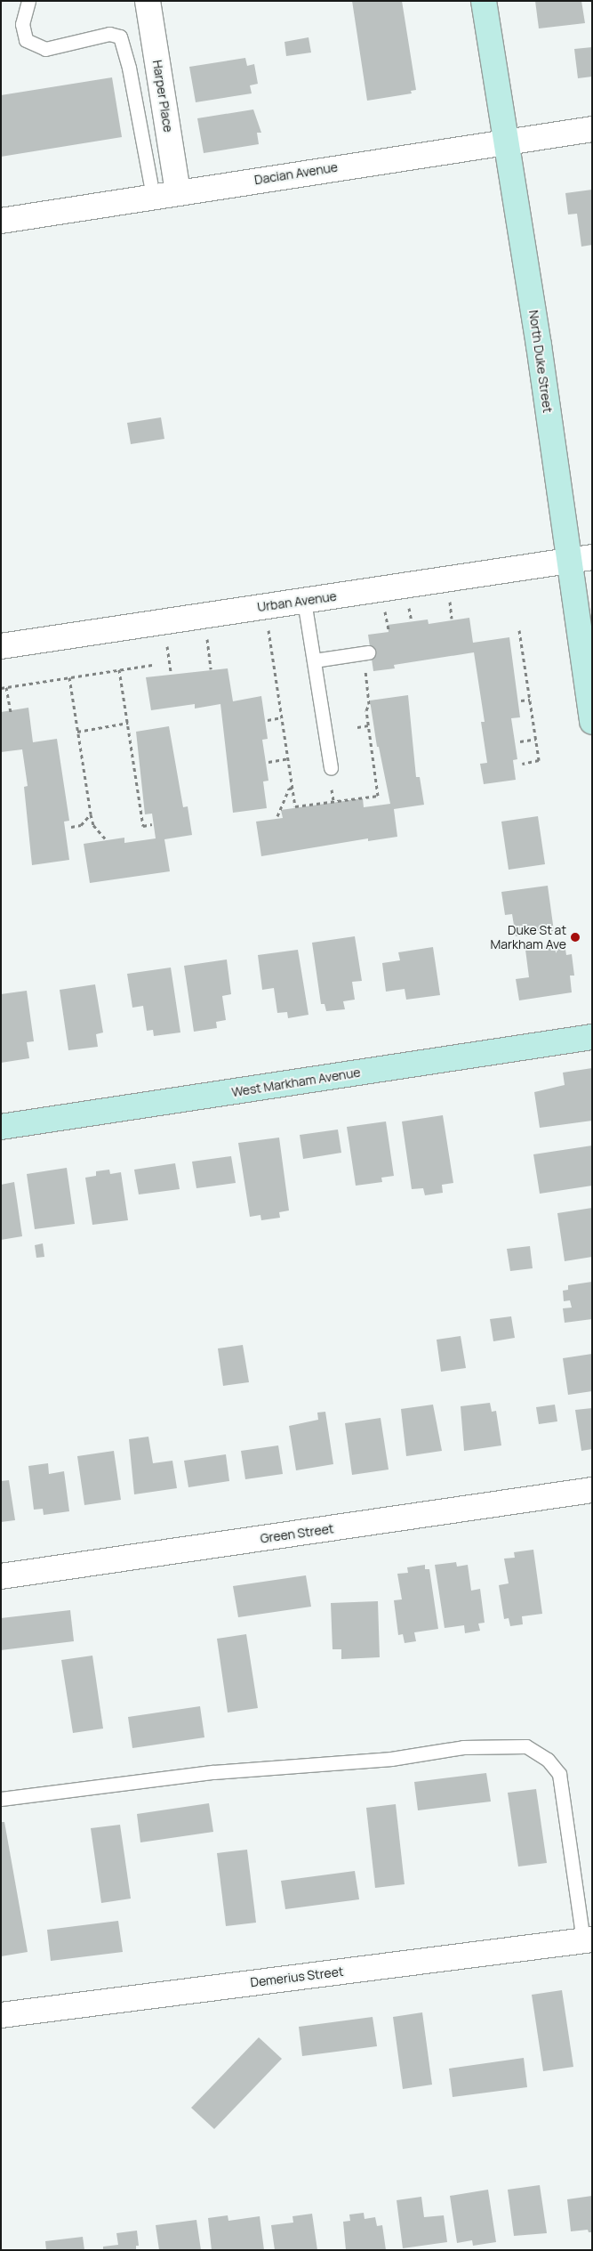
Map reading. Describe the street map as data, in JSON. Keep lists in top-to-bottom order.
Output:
{
  "streets": {
    "main road": ["North Duke Street", "West Markham Avenue"],
    "street": [
      "Harper Place",
      "Dacian Avenue",
      "Urban Avenue",
      "Green Street",
      "Demerius Street"
    ]
  },
  "crossings": [
    ["Harper Place", "Dacian Avenue"],
    ["Dacian Avenue", "North Duke Street"],
    ["North Duke Street", "Urban Avenue"]
  ],
  "places": ["Duke St at Markham Ave"]
}
